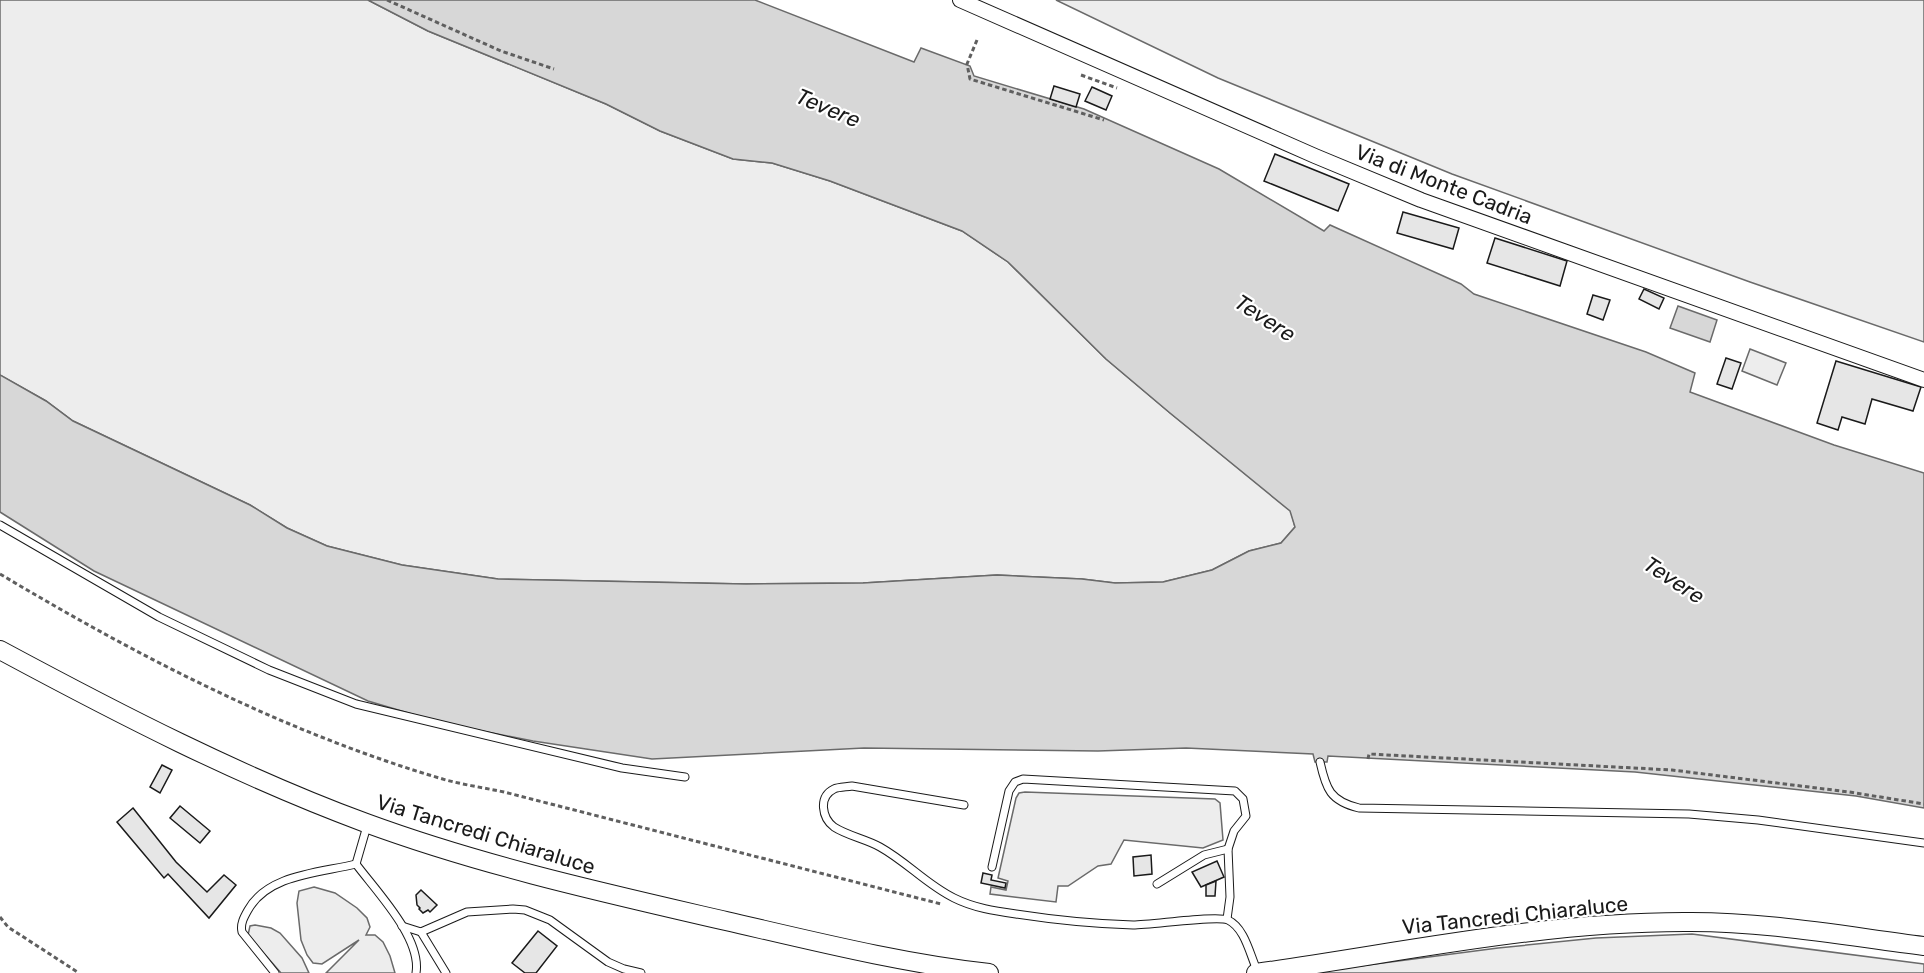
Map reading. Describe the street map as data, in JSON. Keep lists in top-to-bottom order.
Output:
{
  "streets": {
    "street": ["Via di Monte Cadria", "Via Tancredi Chiaraluce"]
  },
  "water": ["Tevere"]
}
